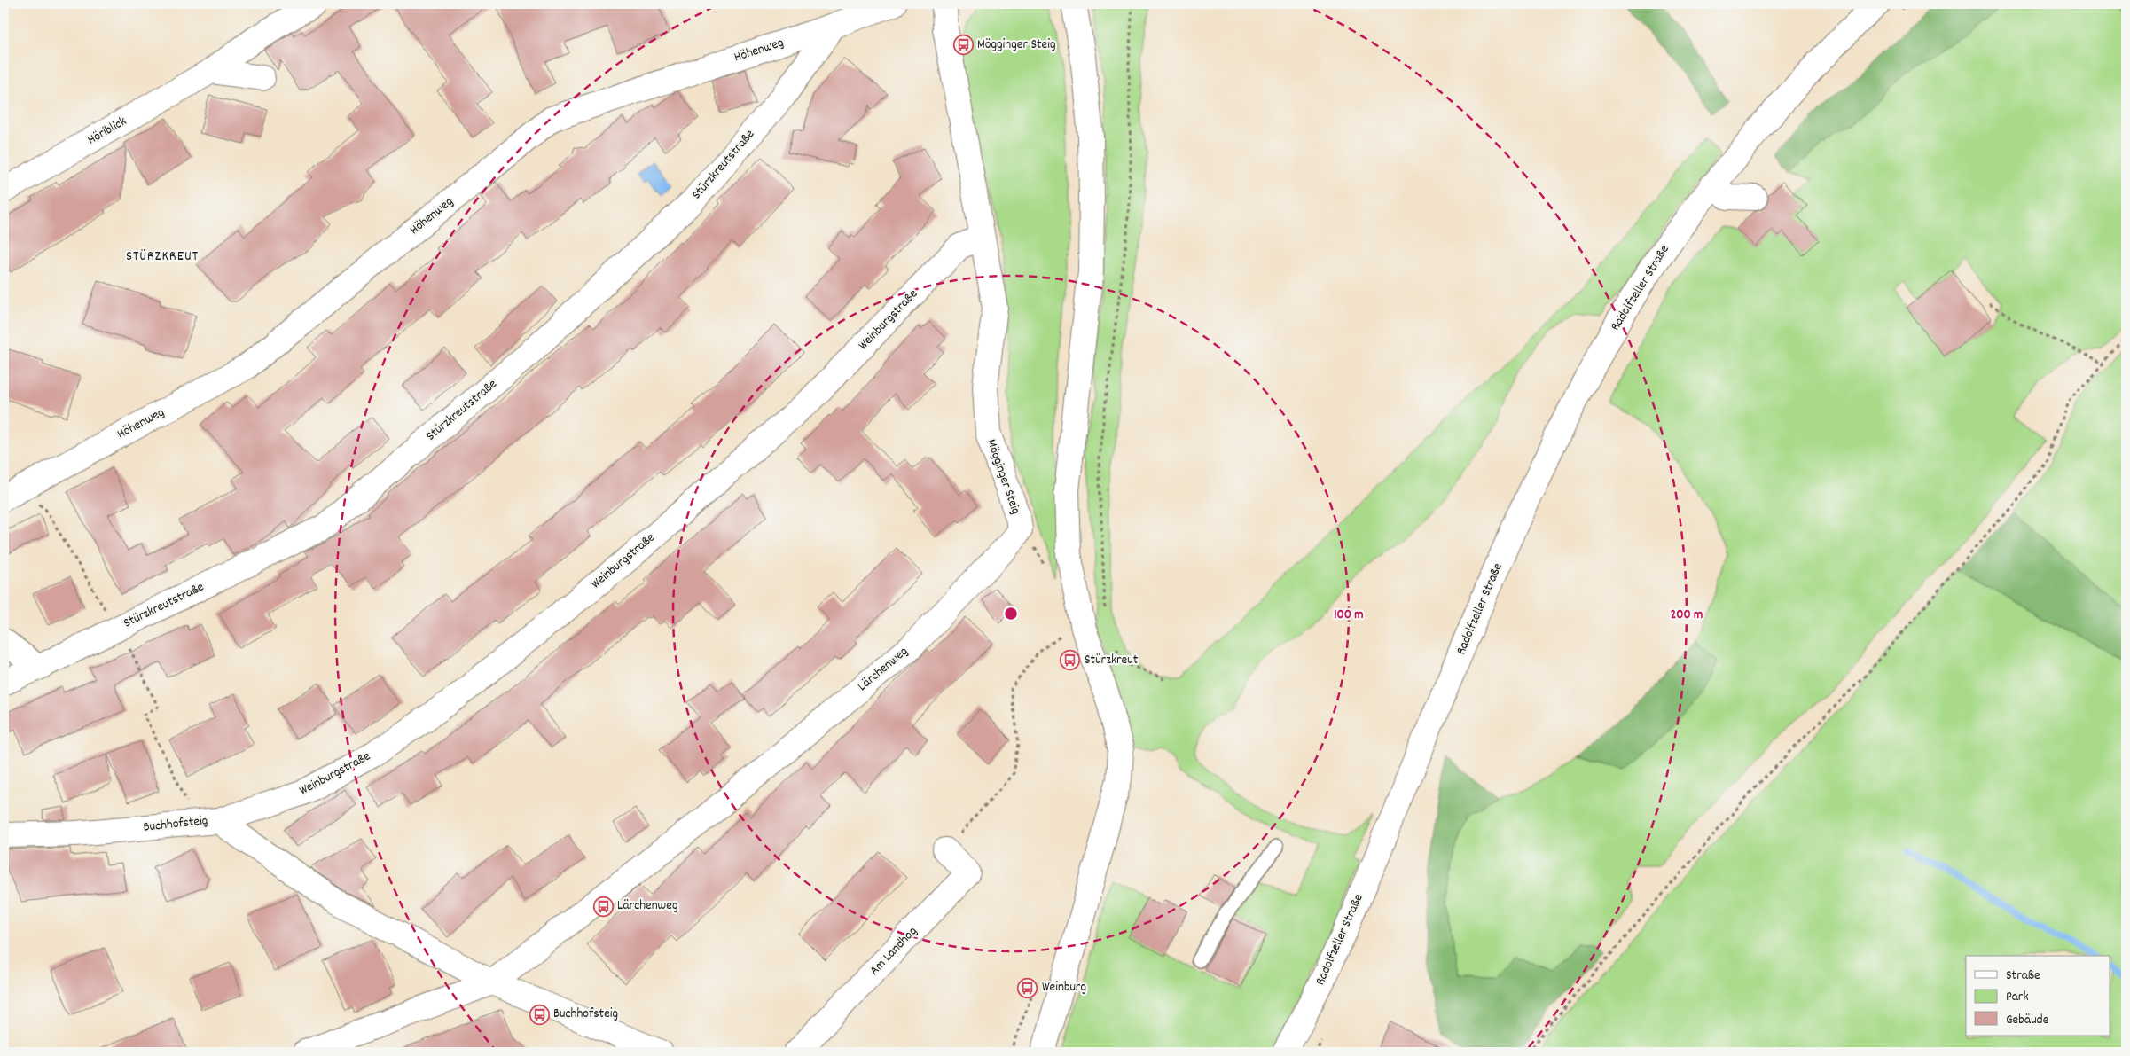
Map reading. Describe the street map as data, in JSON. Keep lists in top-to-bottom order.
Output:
{
  "streets": {
    "street": [
      "Höhenweg",
      "Höriblick",
      "Stürzkreutstraße",
      "Radolfzeller Straße",
      "Weinburgstraße",
      "Mögginger Steig",
      "Lärchenweg",
      "Buchhofsteig",
      "Am Landhag"
    ]
  },
  "crossings": [
    ["Höhenweg", "Stürzkreutstraße"],
    ["Weinburgstraße", "Mögginger Steig"],
    ["Weinburgstraße", "Buchhofsteig"],
    ["Mögginger Steig", "Lärchenweg"],
    ["Lärchenweg", "Buchhofsteig"]
  ],
  "districts": ["STÜRZKREUT"],
  "places": {
    "bus stop": [
      "Mögginger Steig",
      "Stürzkreut",
      "Lärchenweg",
      "Weinburg",
      "Buchhofsteig"
    ]
  },
  "legend": ["Straße", "Park", "Gebäude"],
  "rings": ["100 m", "200 m"]
}
